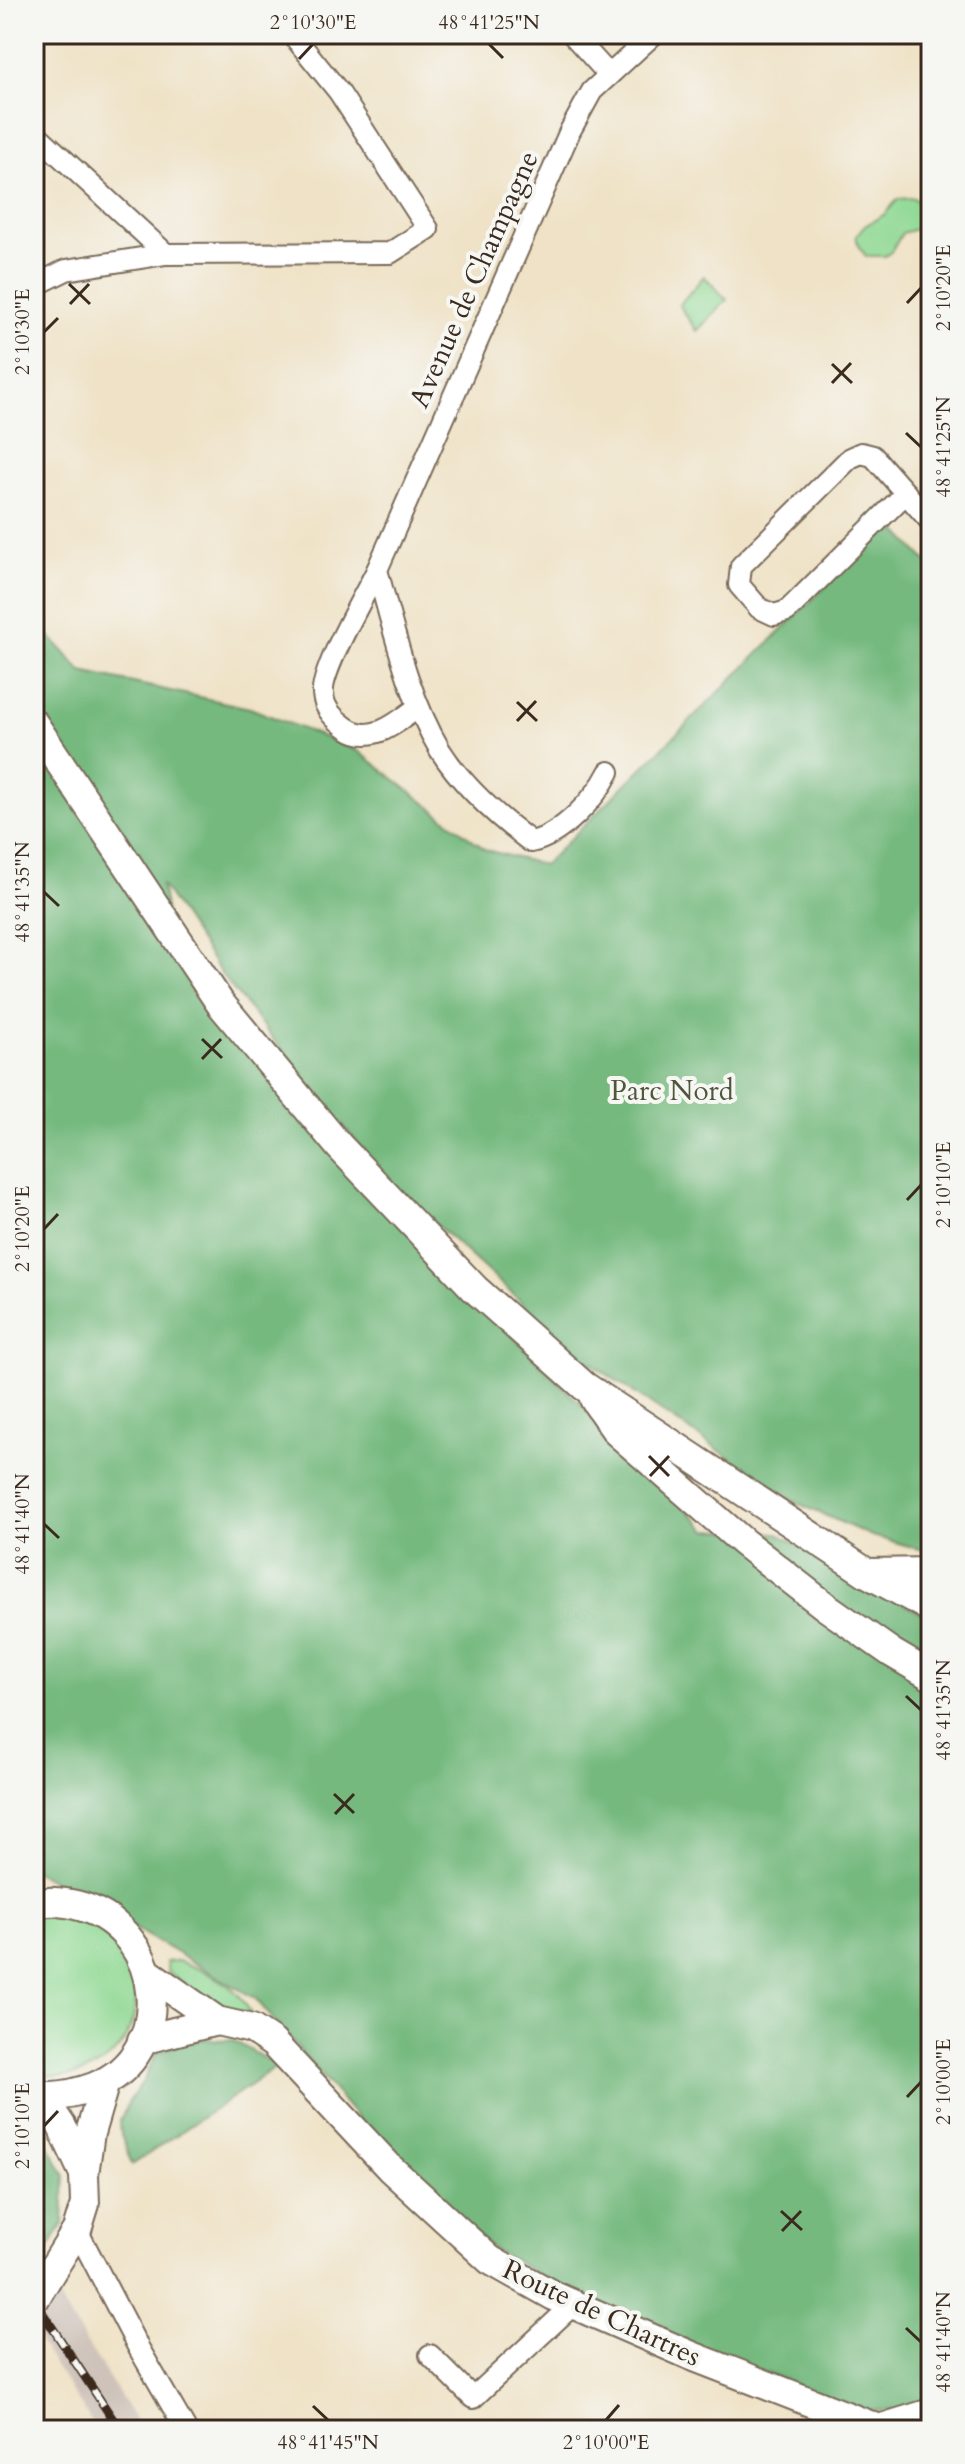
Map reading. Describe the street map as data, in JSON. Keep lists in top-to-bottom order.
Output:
{
  "streets": {
    "main road": ["Route de Chartres"],
    "street": ["Avenue de Champagne"]
  },
  "parks": ["Parc Nord"],
  "coordinates": [
    "2°10'30\"E",
    "48°41'25\"N",
    "2°10'20\"E",
    "48°41'35\"N",
    "2°10'10\"E",
    "48°41'40\"N",
    "2°10'00\"E",
    "48°41'45\"N"
  ]
}
